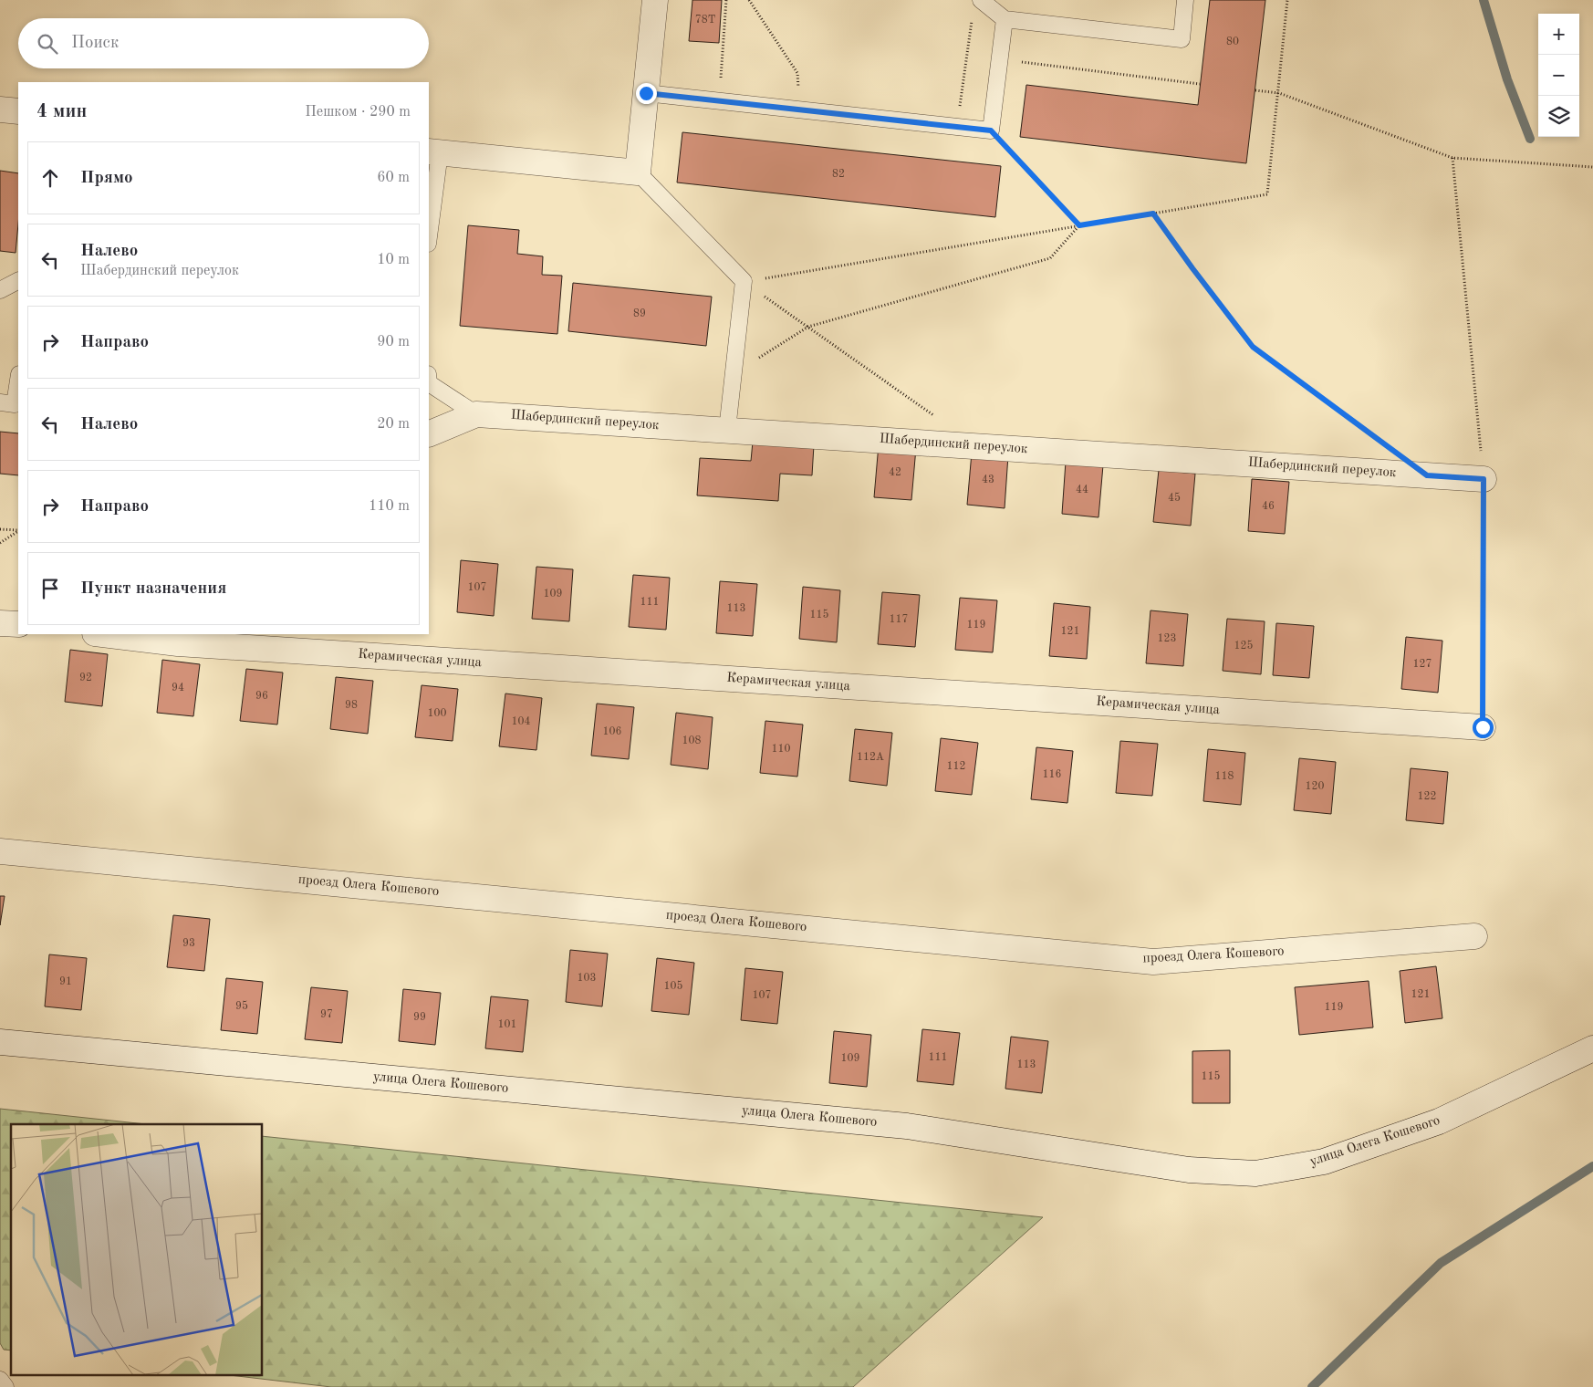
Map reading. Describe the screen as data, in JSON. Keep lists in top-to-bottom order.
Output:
{
  "streets": {
    "street": [
      "Шабердинский переулок",
      "Керамическая улица",
      "проезд Олега Кошевого",
      "улица Олега Кошевого"
    ]
  },
  "house_numbers": [
    "78Т",
    "80",
    "82",
    "89",
    "42",
    "43",
    "44",
    "45",
    "46",
    "107",
    "109",
    "111",
    "113",
    "115",
    "117",
    "119",
    "121",
    "123",
    "125",
    "127",
    "92",
    "94",
    "96",
    "98",
    "100",
    "104",
    "106",
    "108",
    "110",
    "112А",
    "112",
    "116",
    "118",
    "120",
    "122",
    "93",
    "103",
    "91",
    "105",
    "121",
    "107",
    "95",
    "119",
    "97",
    "99",
    "101",
    "111",
    "109",
    "113",
    "115"
  ],
  "page": {
    "map_buttons": ["+", "−"],
    "search": "Поиск",
    "heading": ["4 мин", "Пешком · 290 m"],
    "list": [
      ["Прямо", "60 m"],
      ["Налево", "Шабердинский переулок", "10 m"],
      ["Направо", "90 m"],
      ["Налево", "20 m"],
      ["Направо", "110 m"],
      "Пункт назначения"
    ]
  }
}
